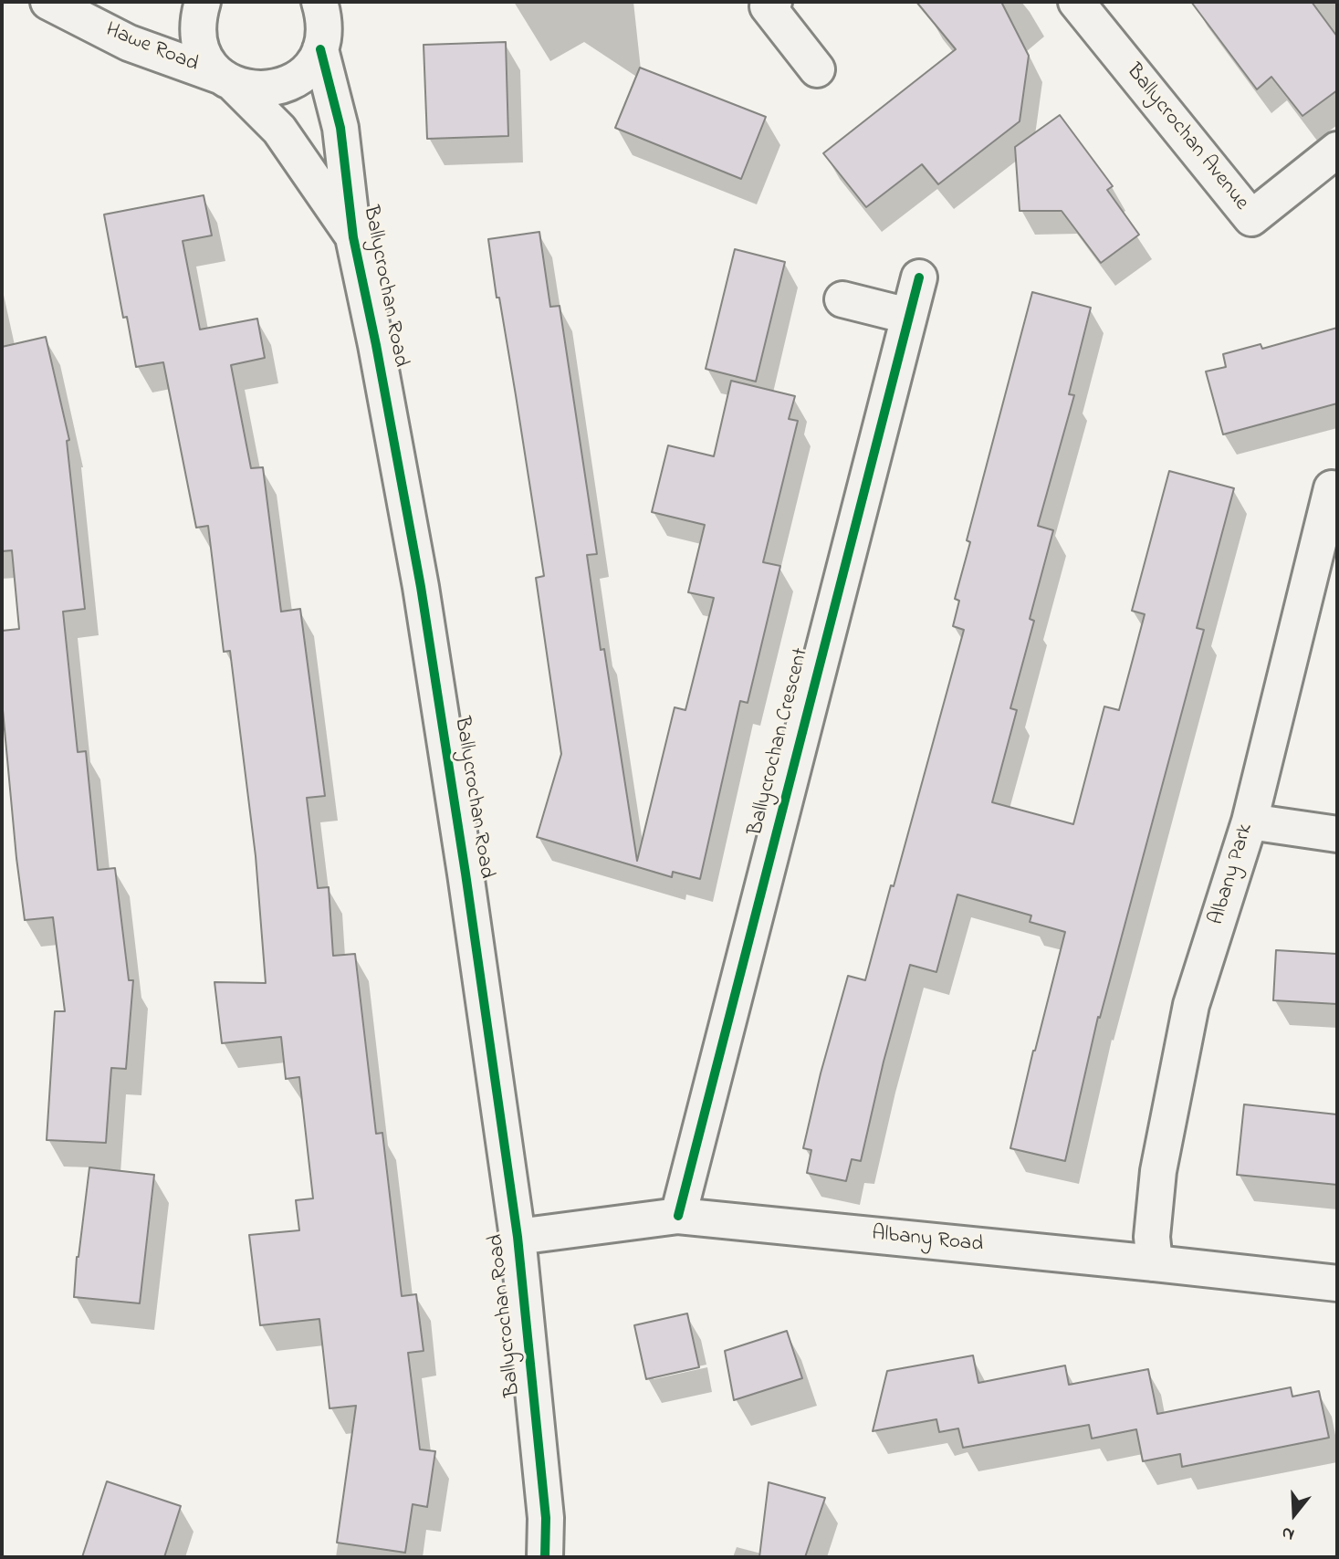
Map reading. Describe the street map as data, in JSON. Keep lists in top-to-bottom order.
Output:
{
  "streets": {
    "street": [
      "Hawe Road",
      "Ballycrochan Avenue",
      "Ballycrochan Road",
      "Ballycrochan Crescent",
      "Albany Park",
      "Albany Road"
    ]
  },
  "crossings": [
    ["Hawe Road", "Ballycrochan Road"],
    ["Ballycrochan Road", "Albany Road"],
    ["Ballycrochan Crescent", "Albany Road"],
    ["Albany Park", "Albany Road"]
  ],
  "north": "bottom"
}
